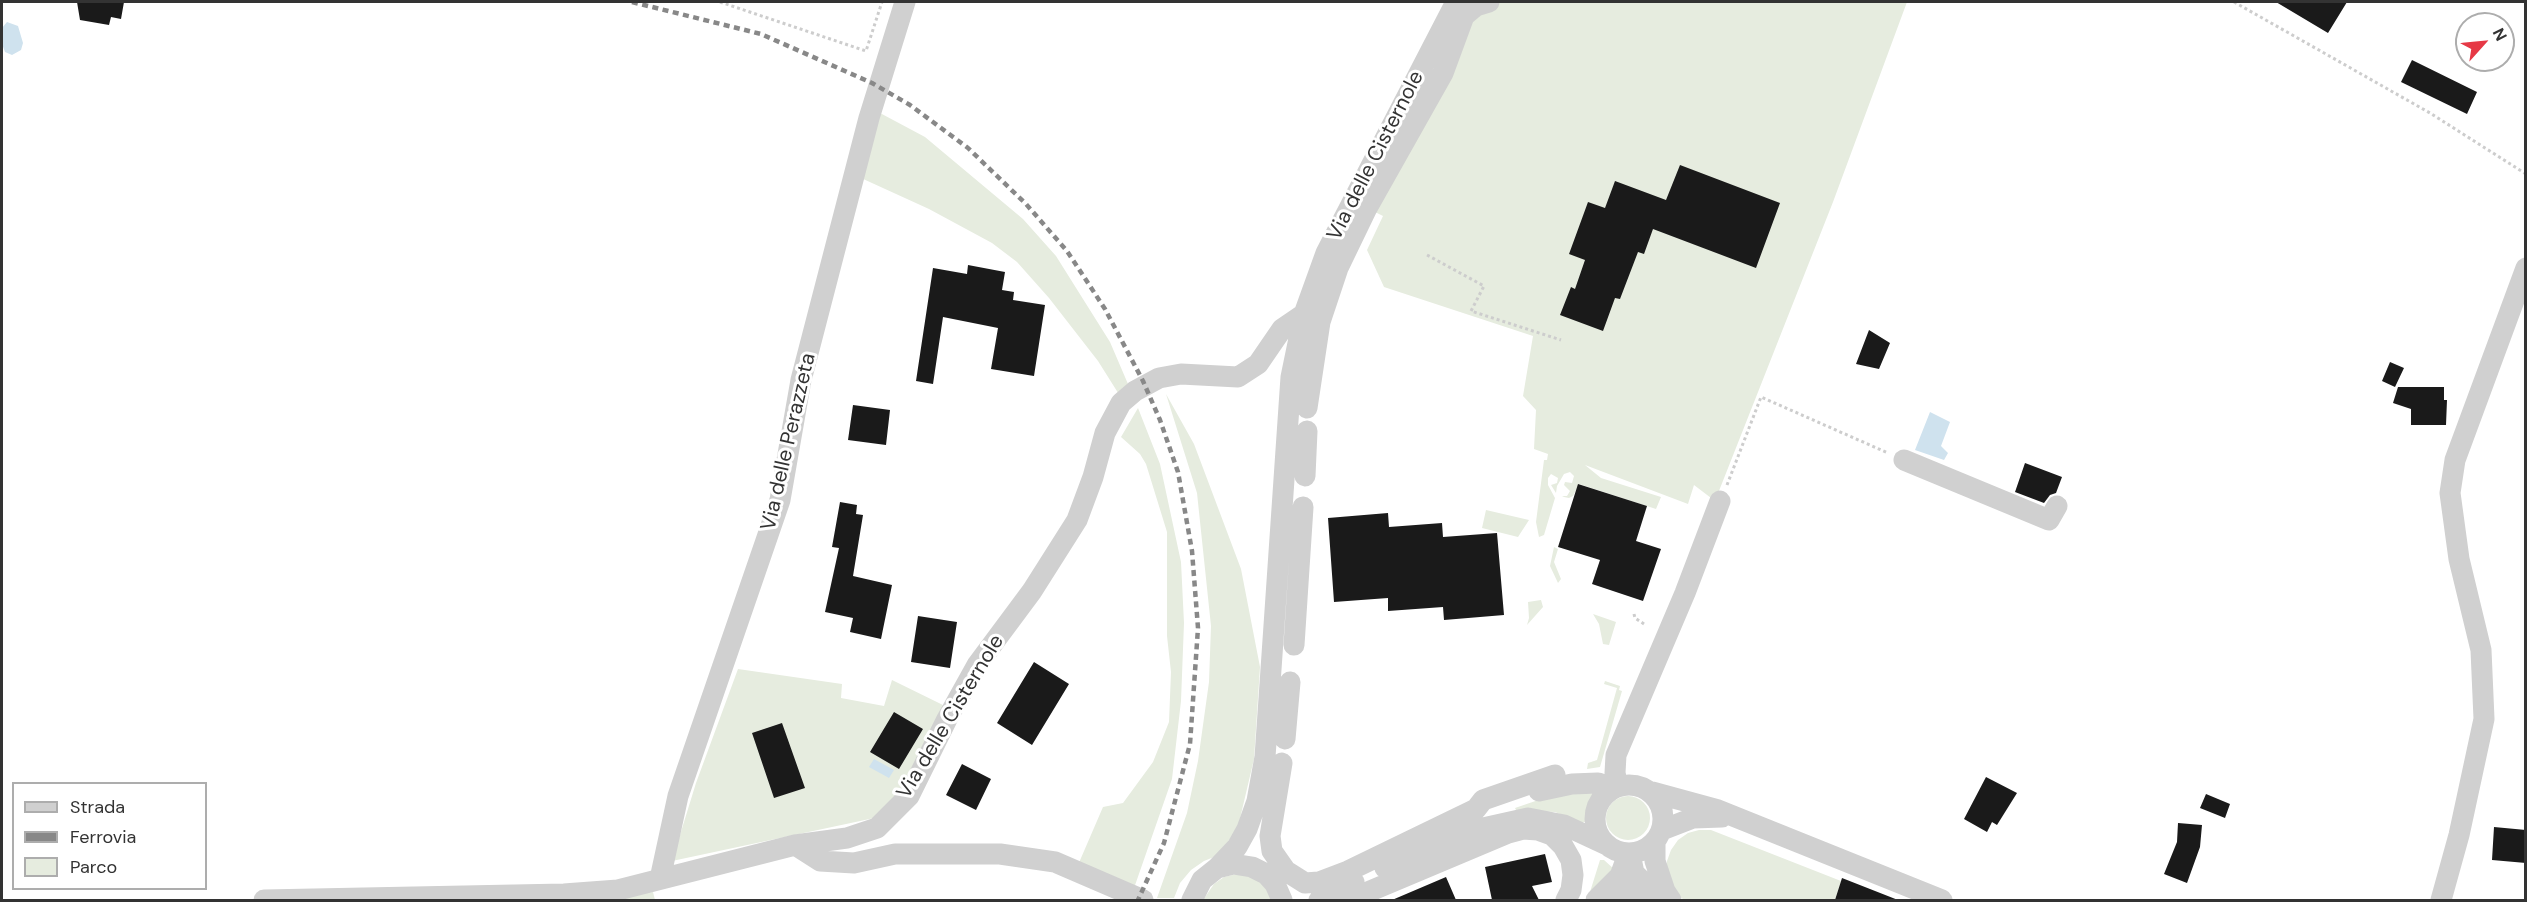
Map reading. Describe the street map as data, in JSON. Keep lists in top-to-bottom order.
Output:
{
  "streets": {
    "street": ["Via delle Cisternole", "Via delle Perazzeta"]
  },
  "crossings": [
    ["Via delle Cisternole", "Via delle Perazzeta"]
  ],
  "legend": ["Strada", "Ferrovia", "Parco"],
  "north": "top right"
}
